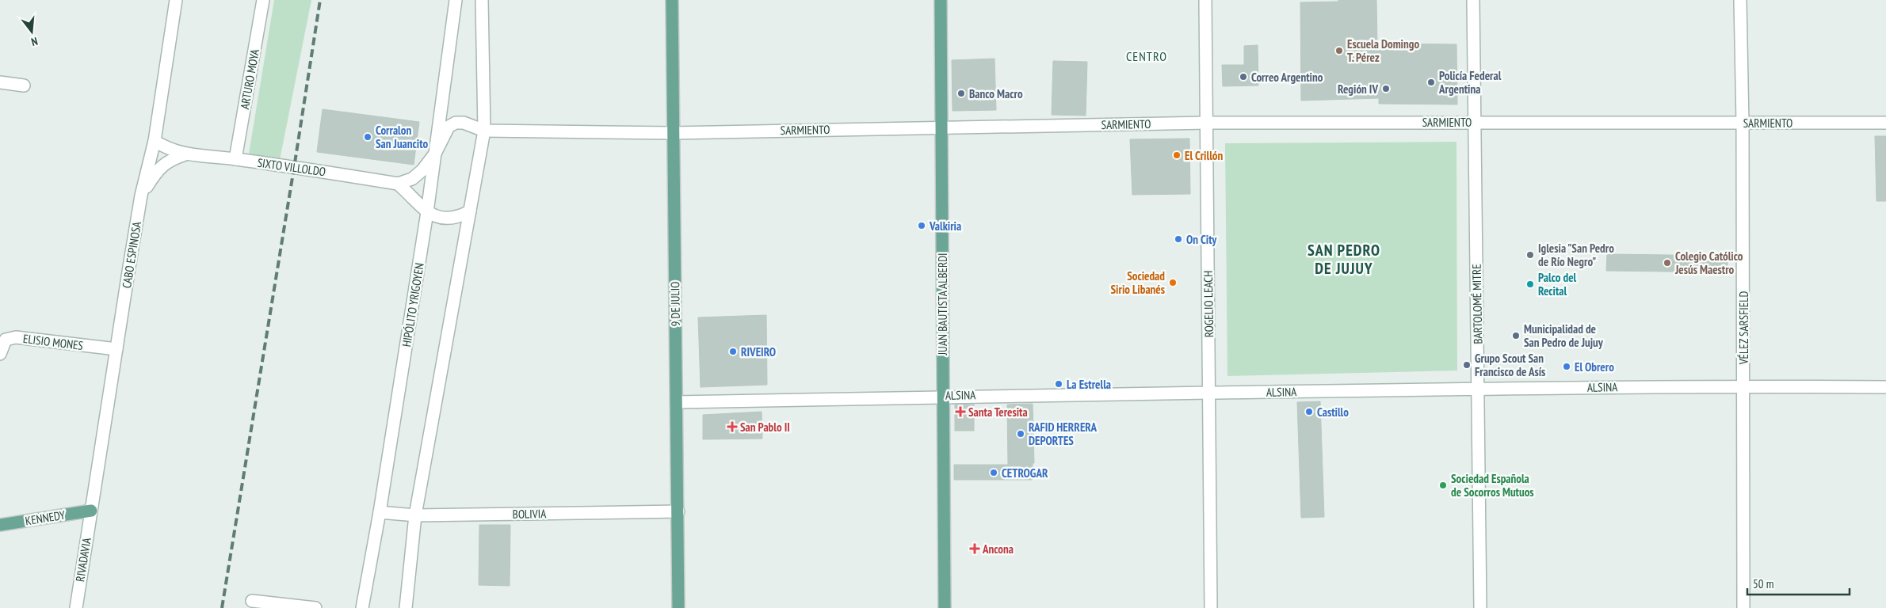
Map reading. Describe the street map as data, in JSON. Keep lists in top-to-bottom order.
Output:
{
  "streets": {
    "main road": ["9 DE JULIO", "JUAN BAUTISTA ALBERDI", "KENNEDY"],
    "street": [
      "ARTURO MOYA",
      "SARMIENTO",
      "SIXTO VILLOLDO",
      "CABO ESPINOSA",
      "ROGELIO LEACH",
      "BARTOLOMÉ MITRE",
      "HIPÓLITO YRIGOYEN",
      "VÉLEZ SARSFIELD",
      "ELISIO MONES",
      "ALSINA",
      "BOLIVIA",
      "RIVADAVIA"
    ]
  },
  "crossings": [
    ["ARTURO MOYA", "SIXTO VILLOLDO"],
    ["SARMIENTO", "SIXTO VILLOLDO"],
    ["SARMIENTO", "9 DE JULIO"],
    ["SARMIENTO", "JUAN BAUTISTA ALBERDI"],
    ["SARMIENTO", "ROGELIO LEACH"],
    ["SARMIENTO", "BARTOLOMÉ MITRE"],
    ["SARMIENTO", "HIPÓLITO YRIGOYEN"],
    ["SARMIENTO", "VÉLEZ SARSFIELD"],
    ["CABO ESPINOSA", "ELISIO MONES"],
    ["CABO ESPINOSA", "KENNEDY"],
    ["CABO ESPINOSA", "RIVADAVIA"],
    ["9 DE JULIO", "ALSINA"],
    ["9 DE JULIO", "BOLIVIA"],
    ["JUAN BAUTISTA ALBERDI", "ALSINA"],
    ["ROGELIO LEACH", "ALSINA"],
    ["BARTOLOMÉ MITRE", "ALSINA"],
    ["HIPÓLITO YRIGOYEN", "BOLIVIA"],
    ["VÉLEZ SARSFIELD", "ALSINA"],
    ["KENNEDY", "RIVADAVIA"]
  ],
  "districts": ["CENTRO", "SAN PEDRO DE JUJUY"],
  "places": {
    "other": [
      "Escuela Domingo T. Pérez",
      "Correo Argentino",
      "Policía Federal Argentina",
      "Región IV",
      "Banco Macro",
      "Corralon San Juancito",
      "El Crillón",
      "Valkiria",
      "On City",
      "Iglesia \"San Pedro de Río Negro\"",
      "Colegio Católico Jesús Maestro",
      "Sociedad Sirio Libanés",
      "Palco del Recital",
      "Municipalidad de San Pedro de Jujuy",
      "RIVEIRO",
      "Grupo Scout San Francisco de Asís",
      "El Obrero",
      "La Estrella",
      "Castillo",
      "RAFID HERRERA DEPORTES",
      "CETROGAR",
      "Sociedad Española de Socorros Mutuos"
    ],
    "health": ["Santa Teresita", "San Pablo II", "Ancona"]
  },
  "scale_bar": "50 m",
  "north": "bottom"
}
